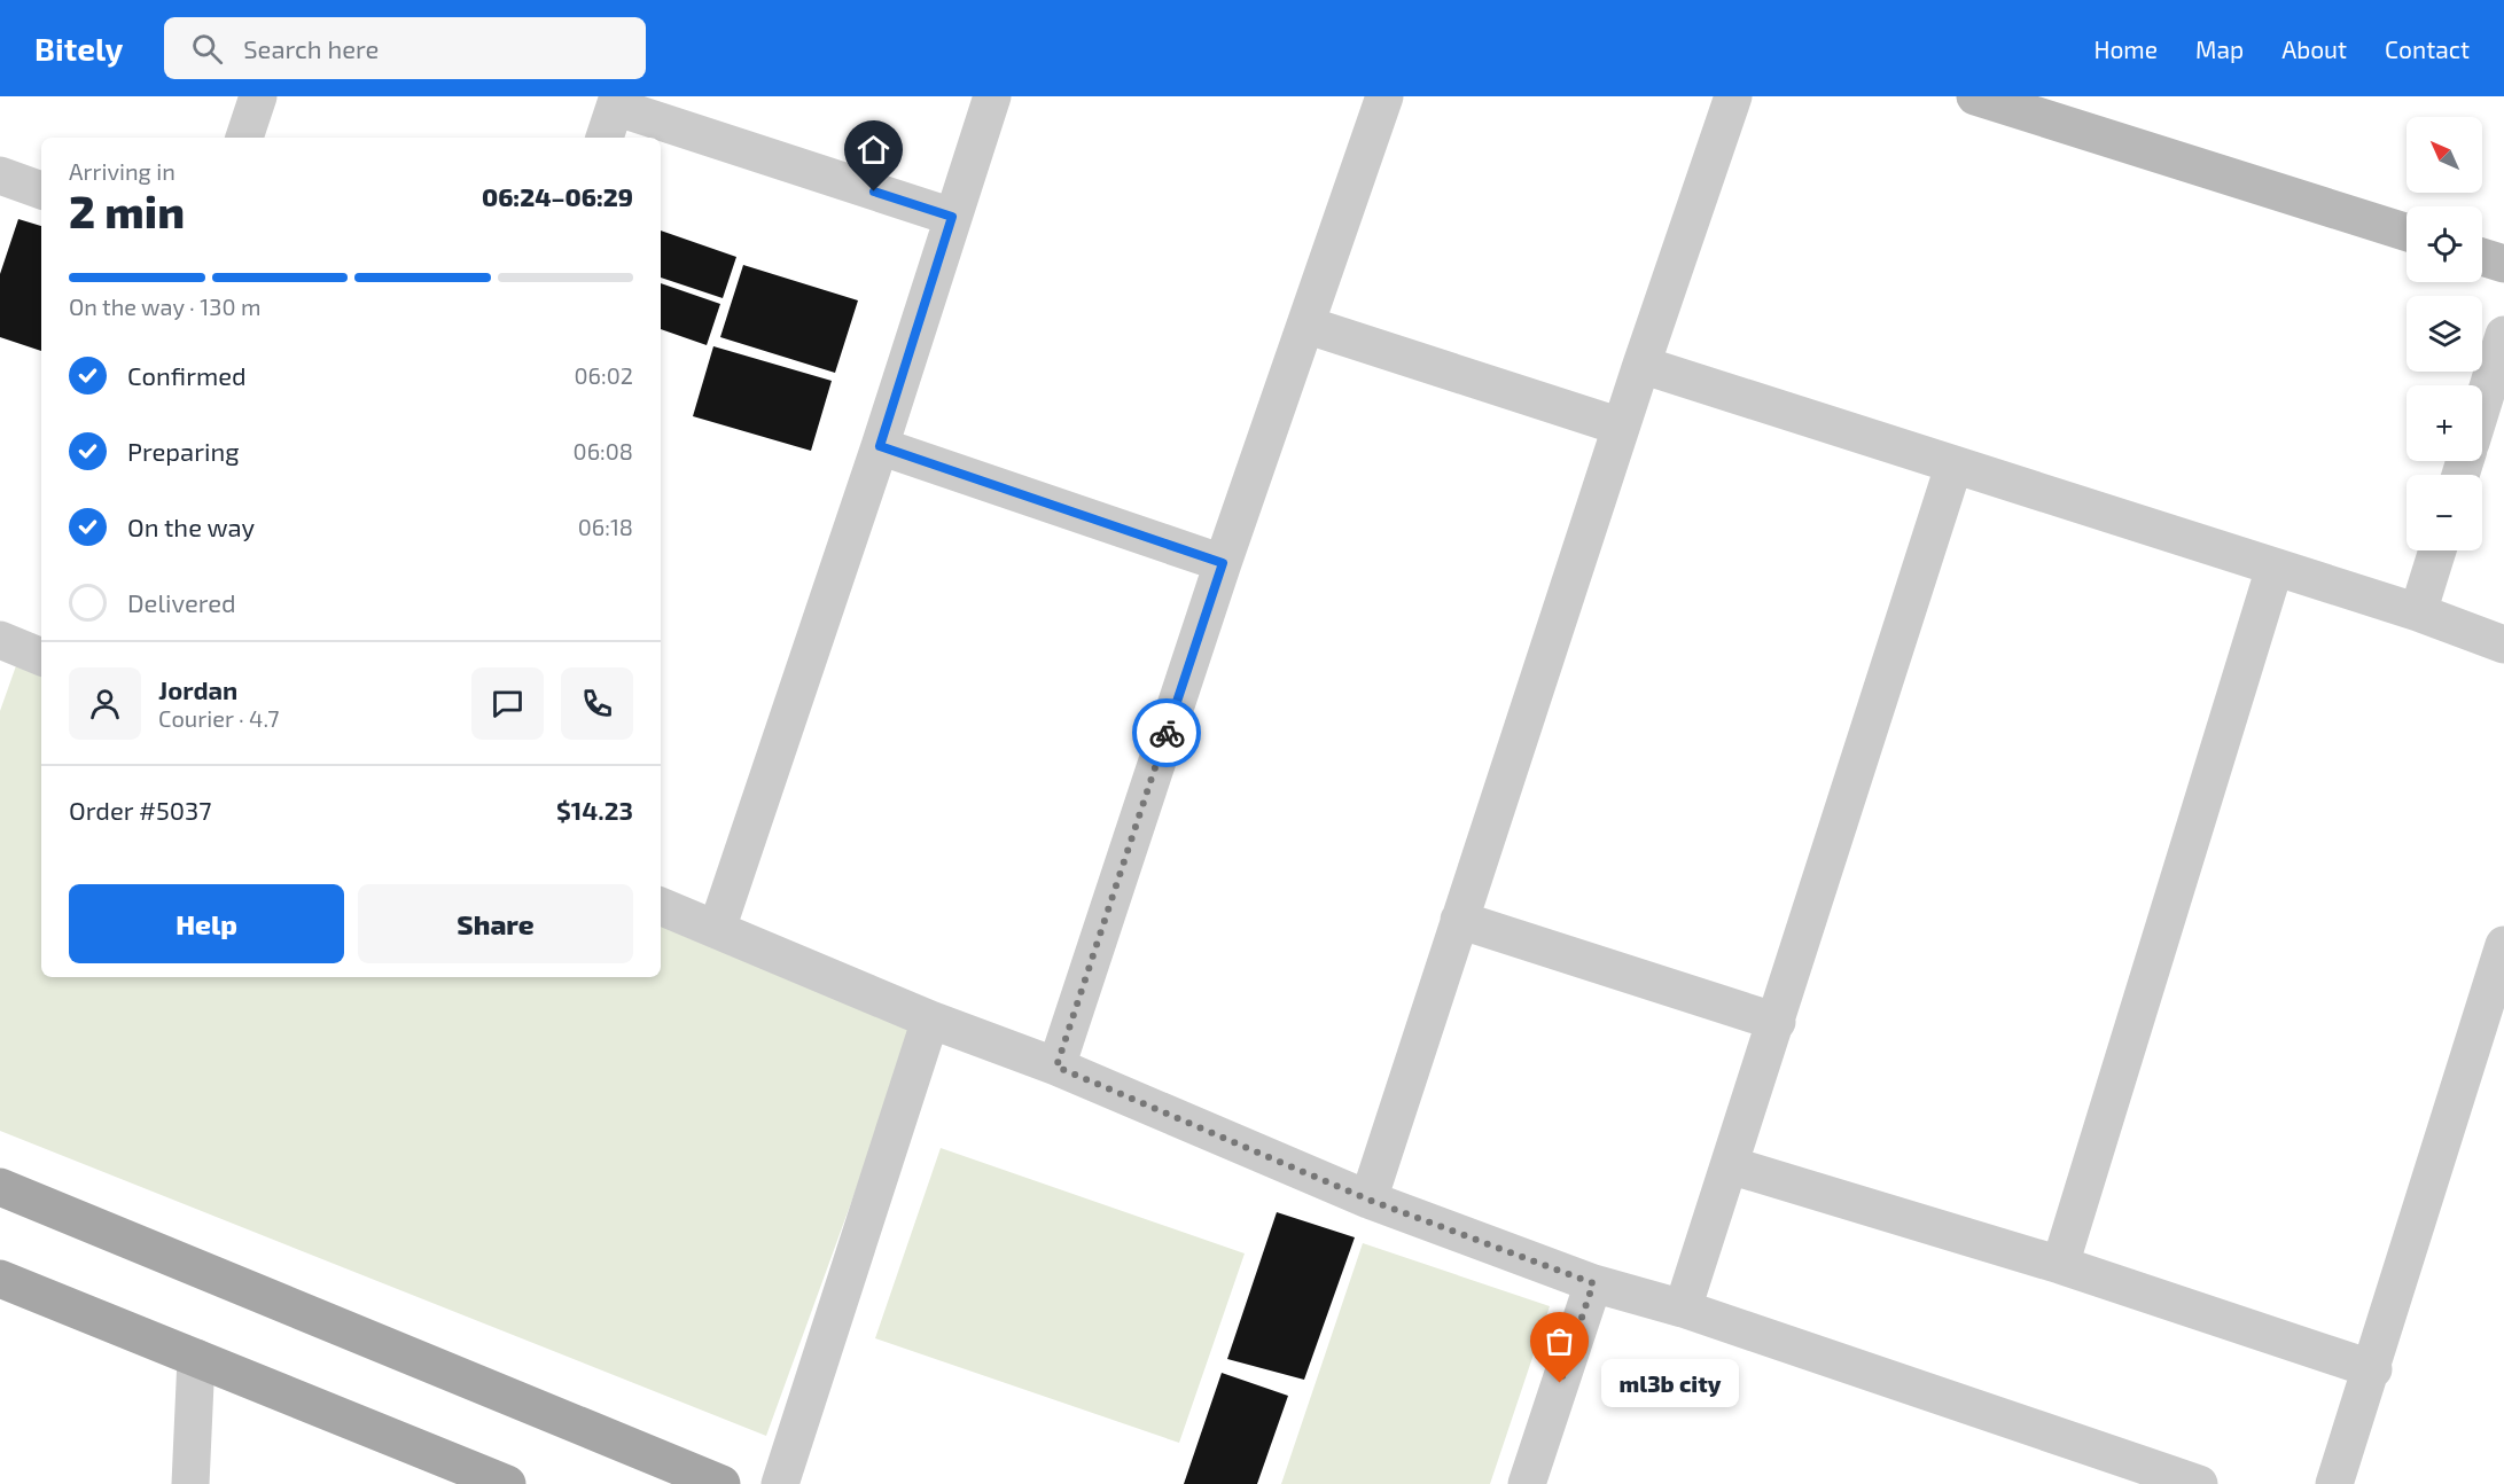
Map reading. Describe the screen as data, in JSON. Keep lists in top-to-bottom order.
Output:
{
  "places": ["ml3b city"],
  "north": "top left",
  "page": {
    "header": "Bitely",
    "search": "Search here",
    "nav": [
      "Home",
      "Map",
      "About",
      "Contact"
    ],
    "map_buttons": ["+", "−"],
    "heading": ["2 min", "Arriving in", "06:24–06:29"],
    "panel": [
      "Jordan",
      "Courier · 4.7",
      "Order #5037",
      "$14.23"
    ],
    "bar": "On the way · 130 m",
    "list": [
      ["Confirmed", "06:02"],
      ["Preparing", "06:08"],
      ["On the way", "06:18"],
      "Delivered"
    ],
    "buttons": ["Help", "Share"],
    "bubble": "ml3b city"
  }
}
